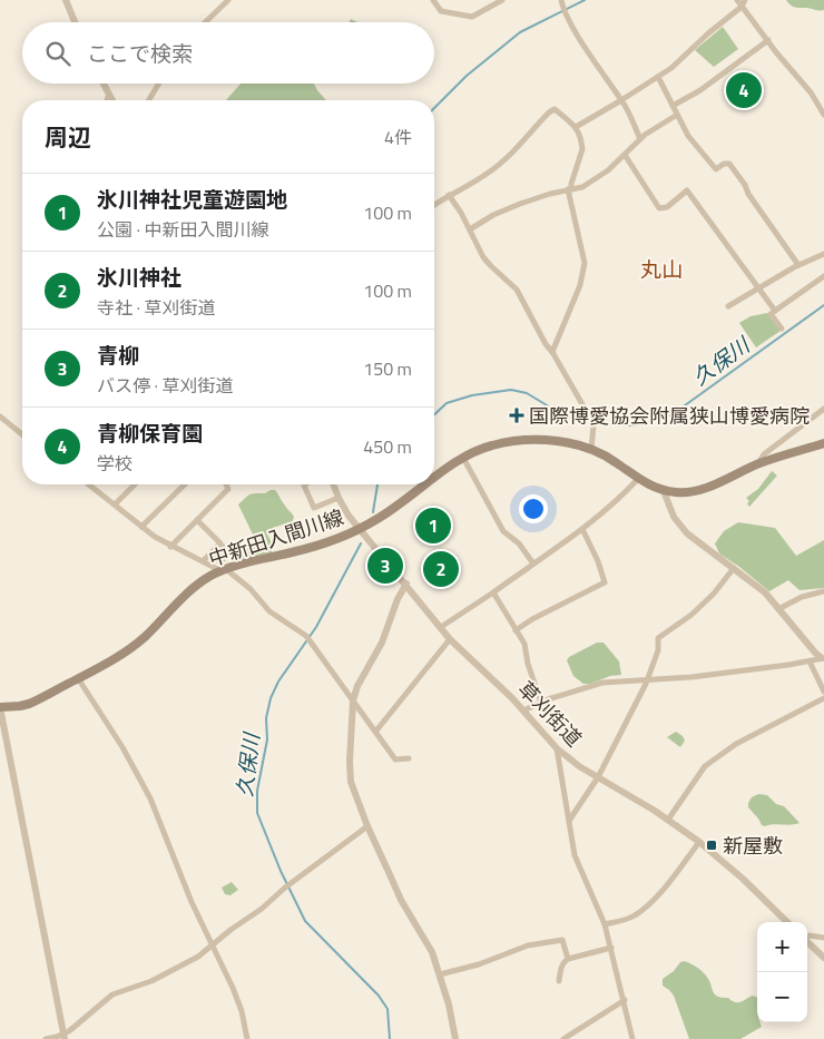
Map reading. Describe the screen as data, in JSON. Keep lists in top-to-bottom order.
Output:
{
  "streets": {
    "main road": ["中新田入間川線"],
    "street": ["草刈街道"]
  },
  "crossings": [
    ["中新田入間川線", "草刈街道"]
  ],
  "districts": ["丸山"],
  "water": ["久保川"],
  "places": {
    "health": ["国際博愛協会附属狭山博愛病院"],
    "transit": ["新屋敷"]
  },
  "page": {
    "search": "ここで検索",
    "pins": [
      "4",
      "1",
      "3",
      "2"
    ],
    "heading": ["周辺", "4件"],
    "list": [
      {
        "mark": "1",
        "name": "氷川神社児童遊園地",
        "note": "公園 · 中新田入間川線",
        "value": "100 m"
      },
      {
        "mark": "2",
        "name": "氷川神社",
        "note": "寺社 · 草刈街道",
        "value": "100 m"
      },
      {
        "mark": "3",
        "name": "青柳",
        "note": "バス停 · 草刈街道",
        "value": "150 m"
      },
      {
        "mark": "4",
        "name": "青柳保育園",
        "note": "学校",
        "value": "450 m"
      }
    ],
    "map_buttons": ["+", "−"]
  }
}
